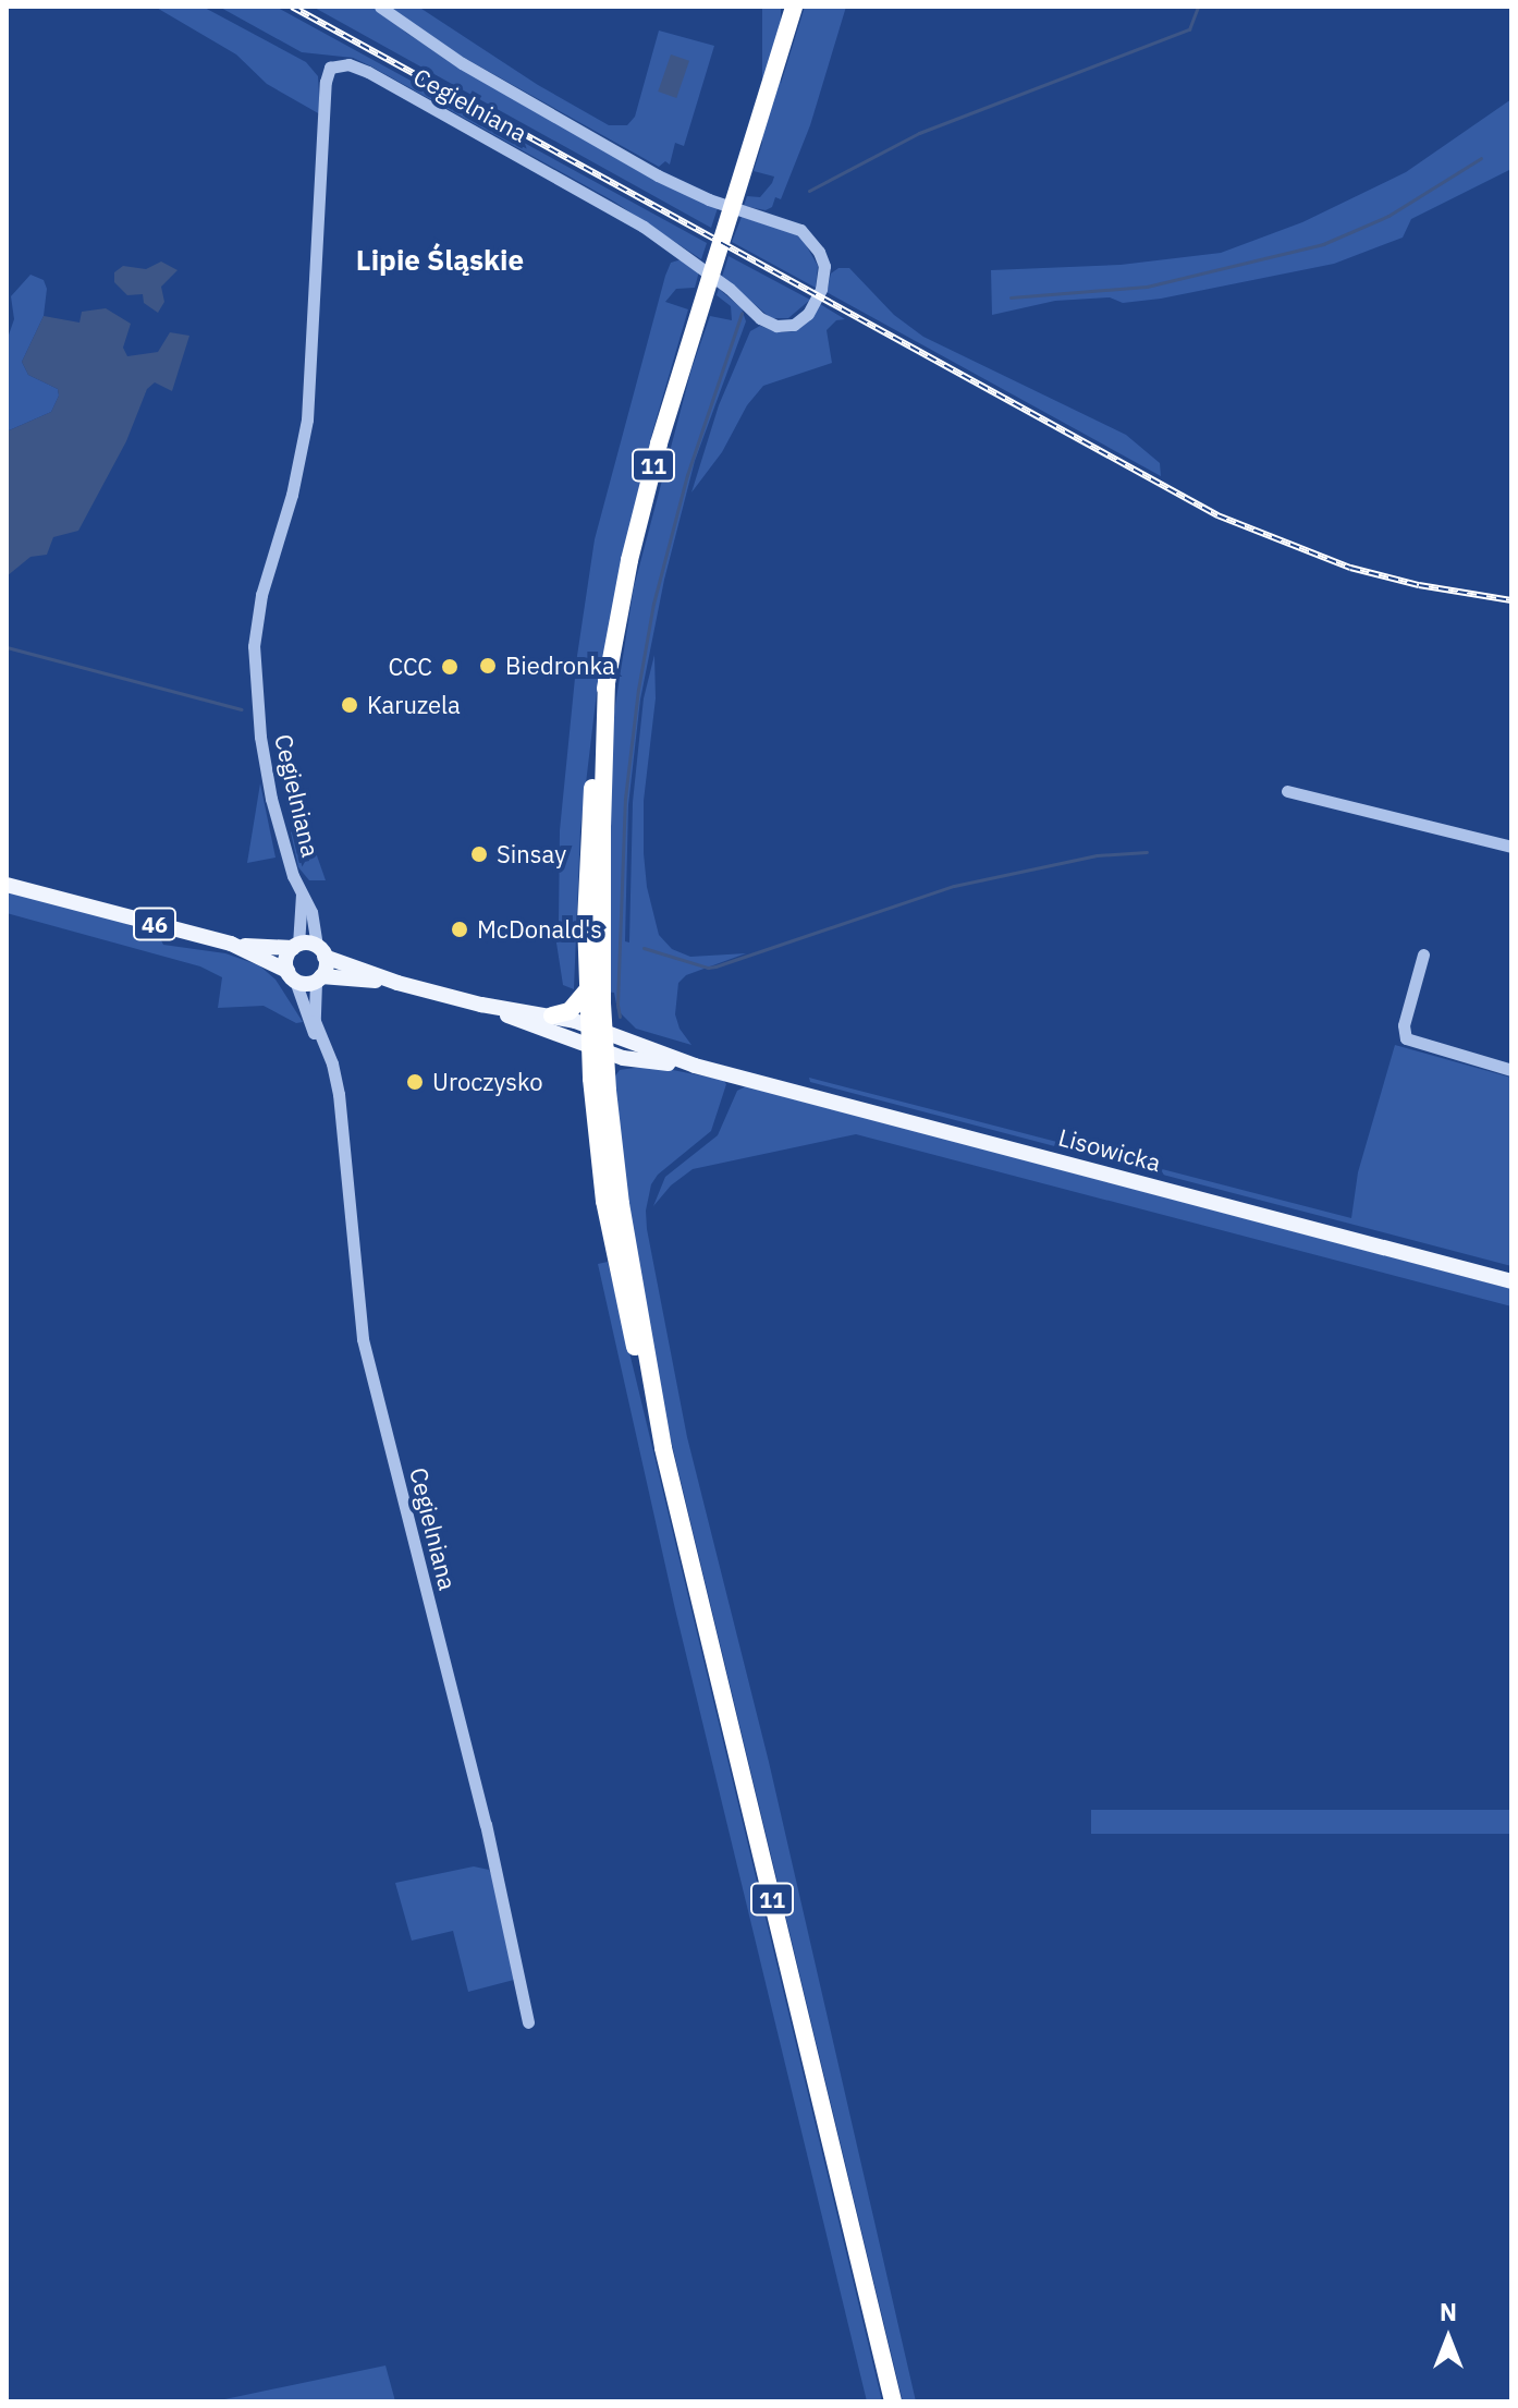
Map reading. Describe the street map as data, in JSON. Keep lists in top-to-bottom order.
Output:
{
  "streets": {
    "highway": ["11"],
    "main road": ["46", "Lisowicka"],
    "street": ["Cegielniana"]
  },
  "crossings": [
    ["Cegielniana", "46"],
    ["Cegielniana", "Lisowicka"],
    ["11", "Lisowicka"],
    ["46", "Lisowicka"]
  ],
  "districts": ["Lipie Śląskie"],
  "places": [
    "Biedronka",
    "CCC",
    "Karuzela",
    "Sinsay",
    "McDonald's",
    "Uroczysko"
  ],
  "north": "top"
}
